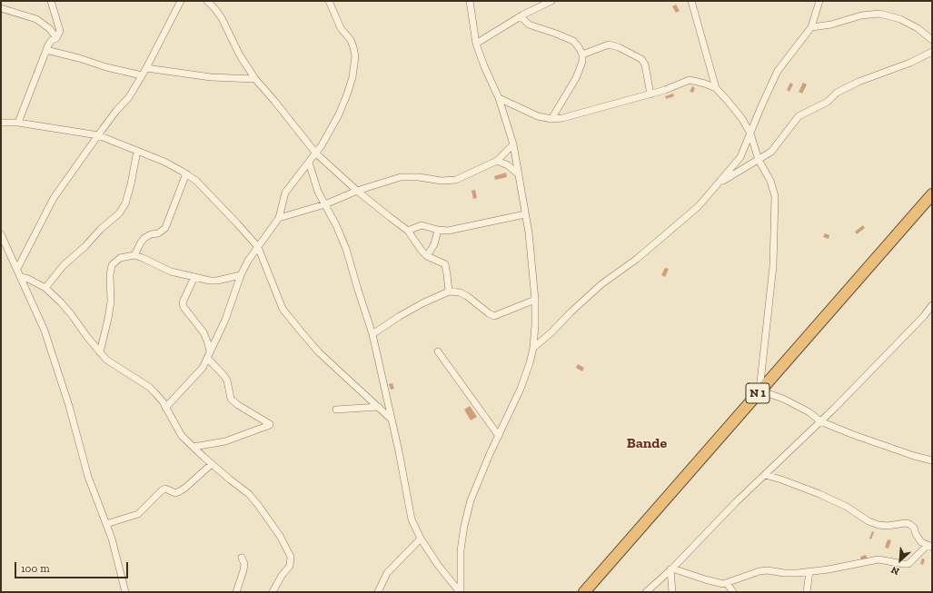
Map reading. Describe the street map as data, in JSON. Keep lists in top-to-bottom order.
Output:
{
  "streets": {
    "highway": ["N 1"]
  },
  "districts": ["Bande"],
  "scale_bar": "100 m",
  "north": "bottom left"
}
